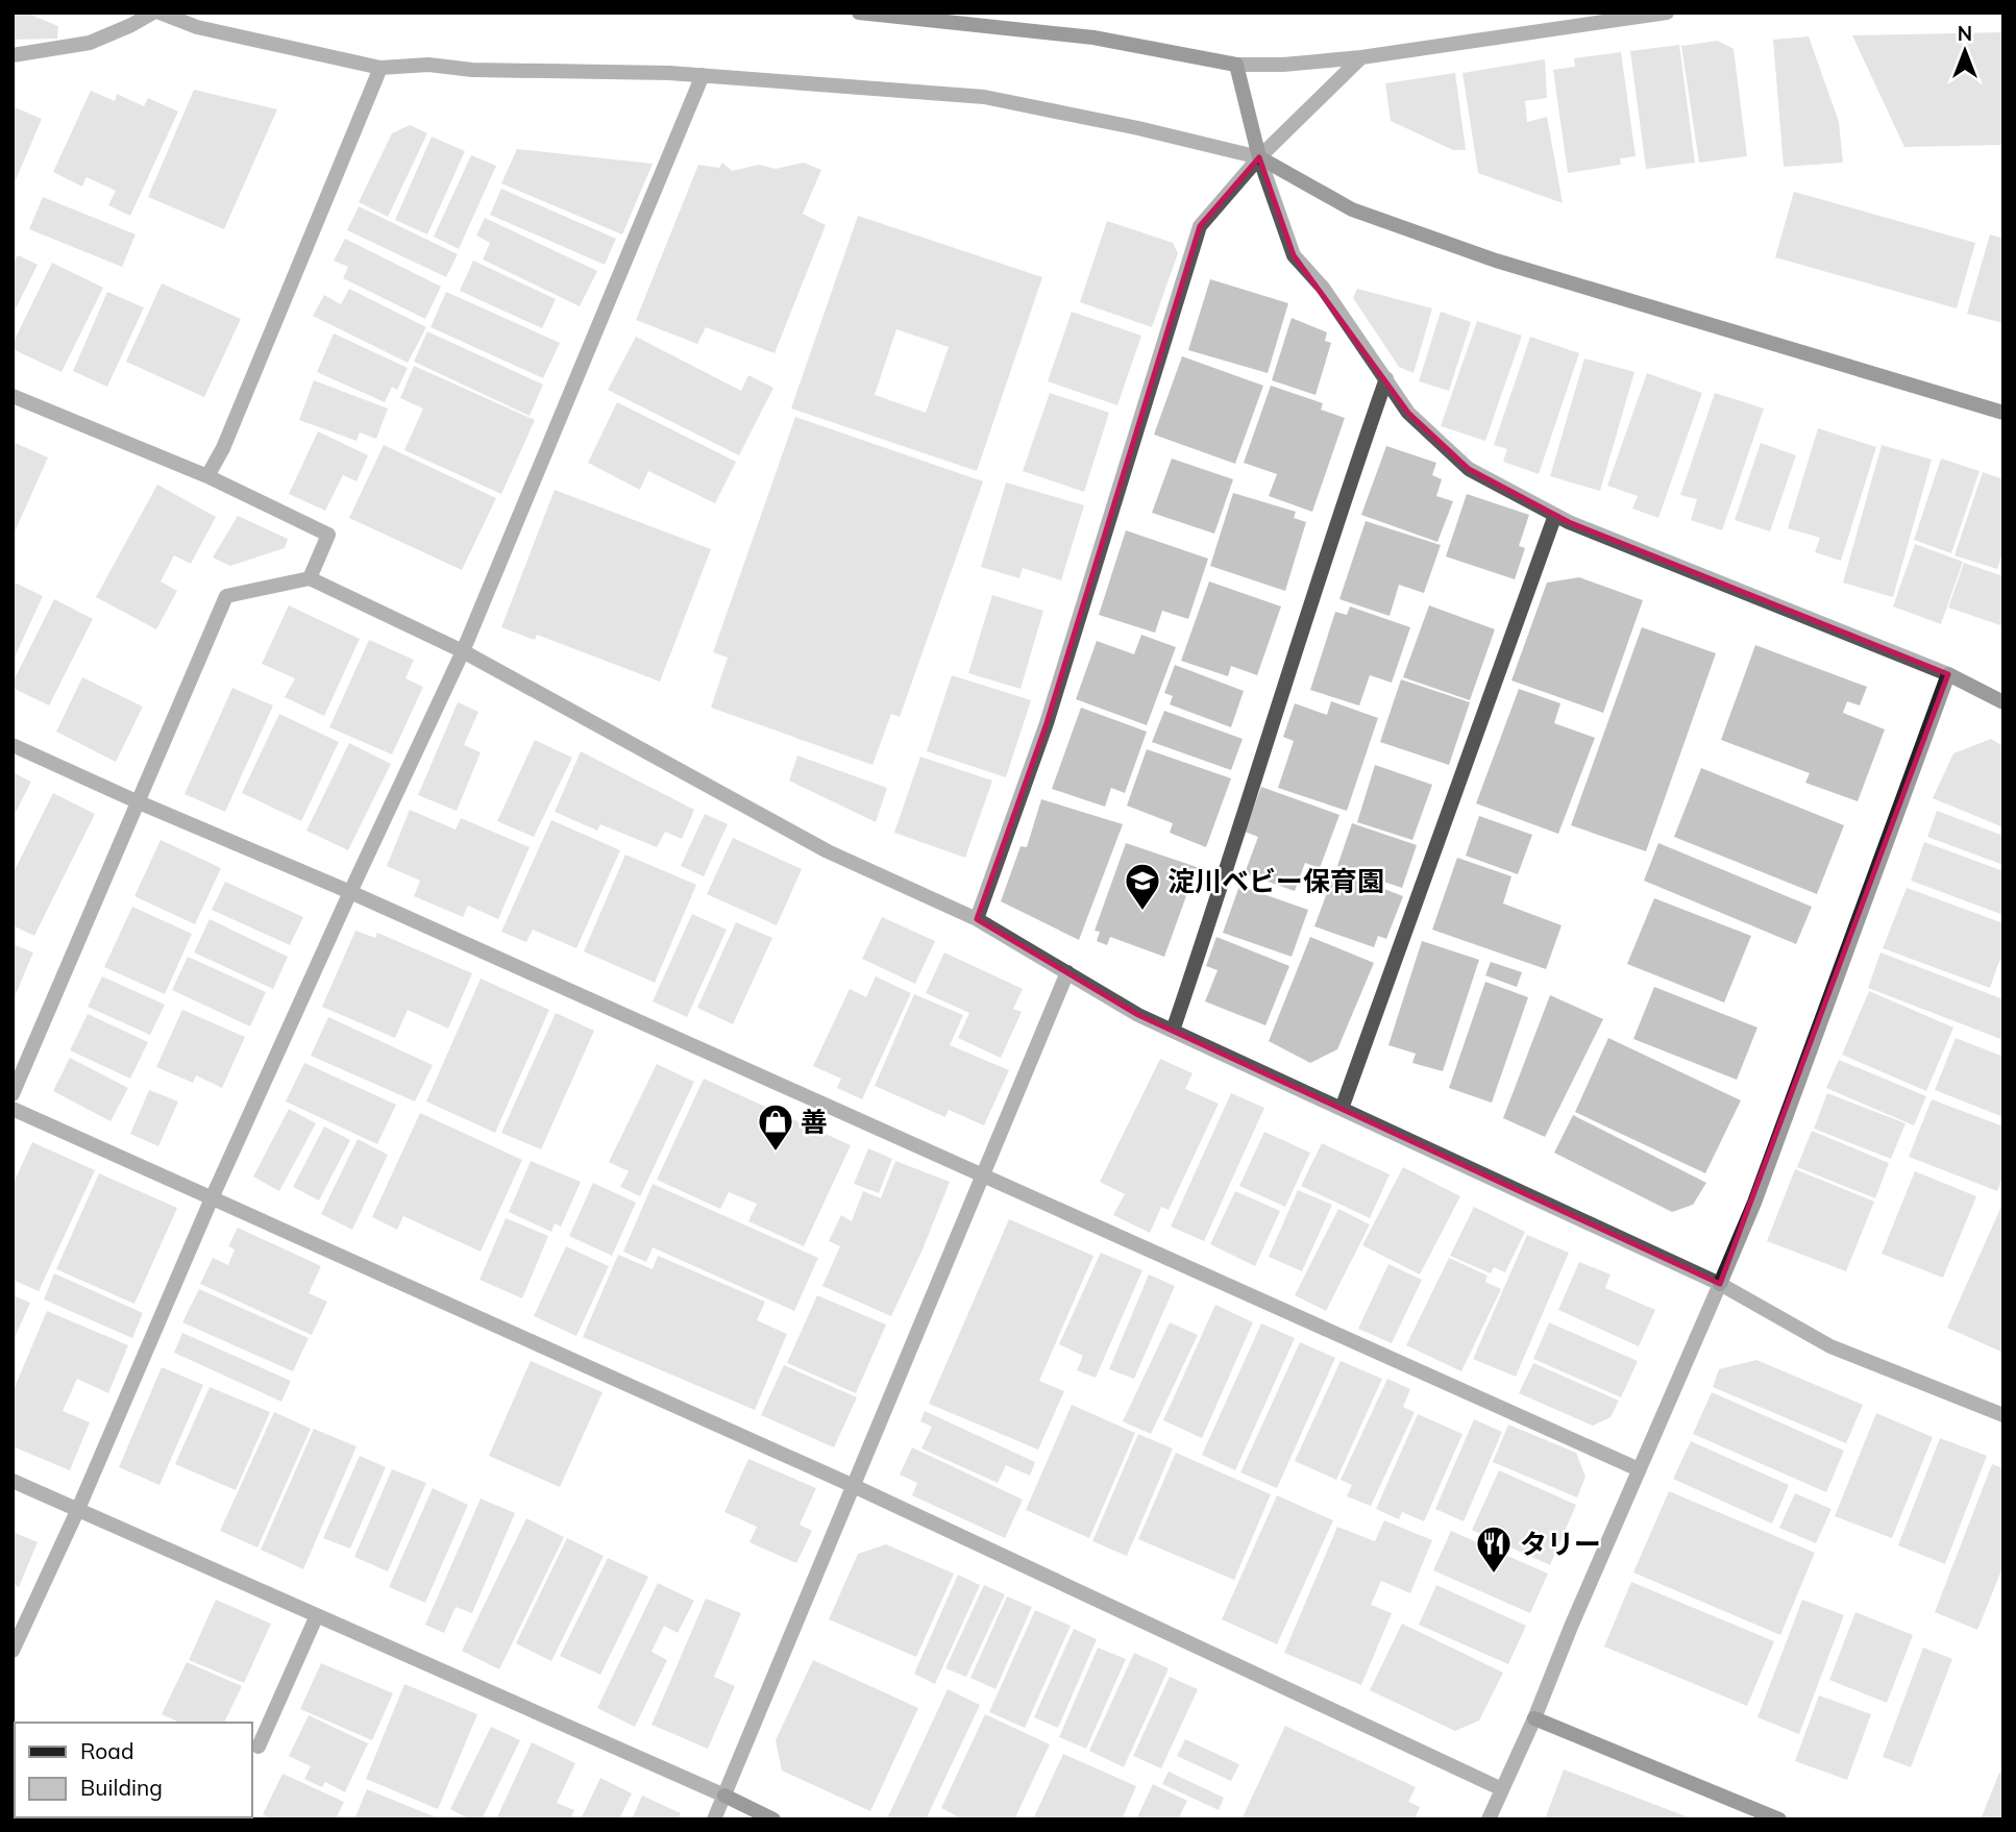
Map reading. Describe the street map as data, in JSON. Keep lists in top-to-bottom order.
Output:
{
  "places": {
    "school or university": ["淀川ベビー保育園"],
    "shop": ["善"],
    "restaurant": ["タリー"]
  },
  "legend": ["Road", "Building"],
  "north": "top"
}
